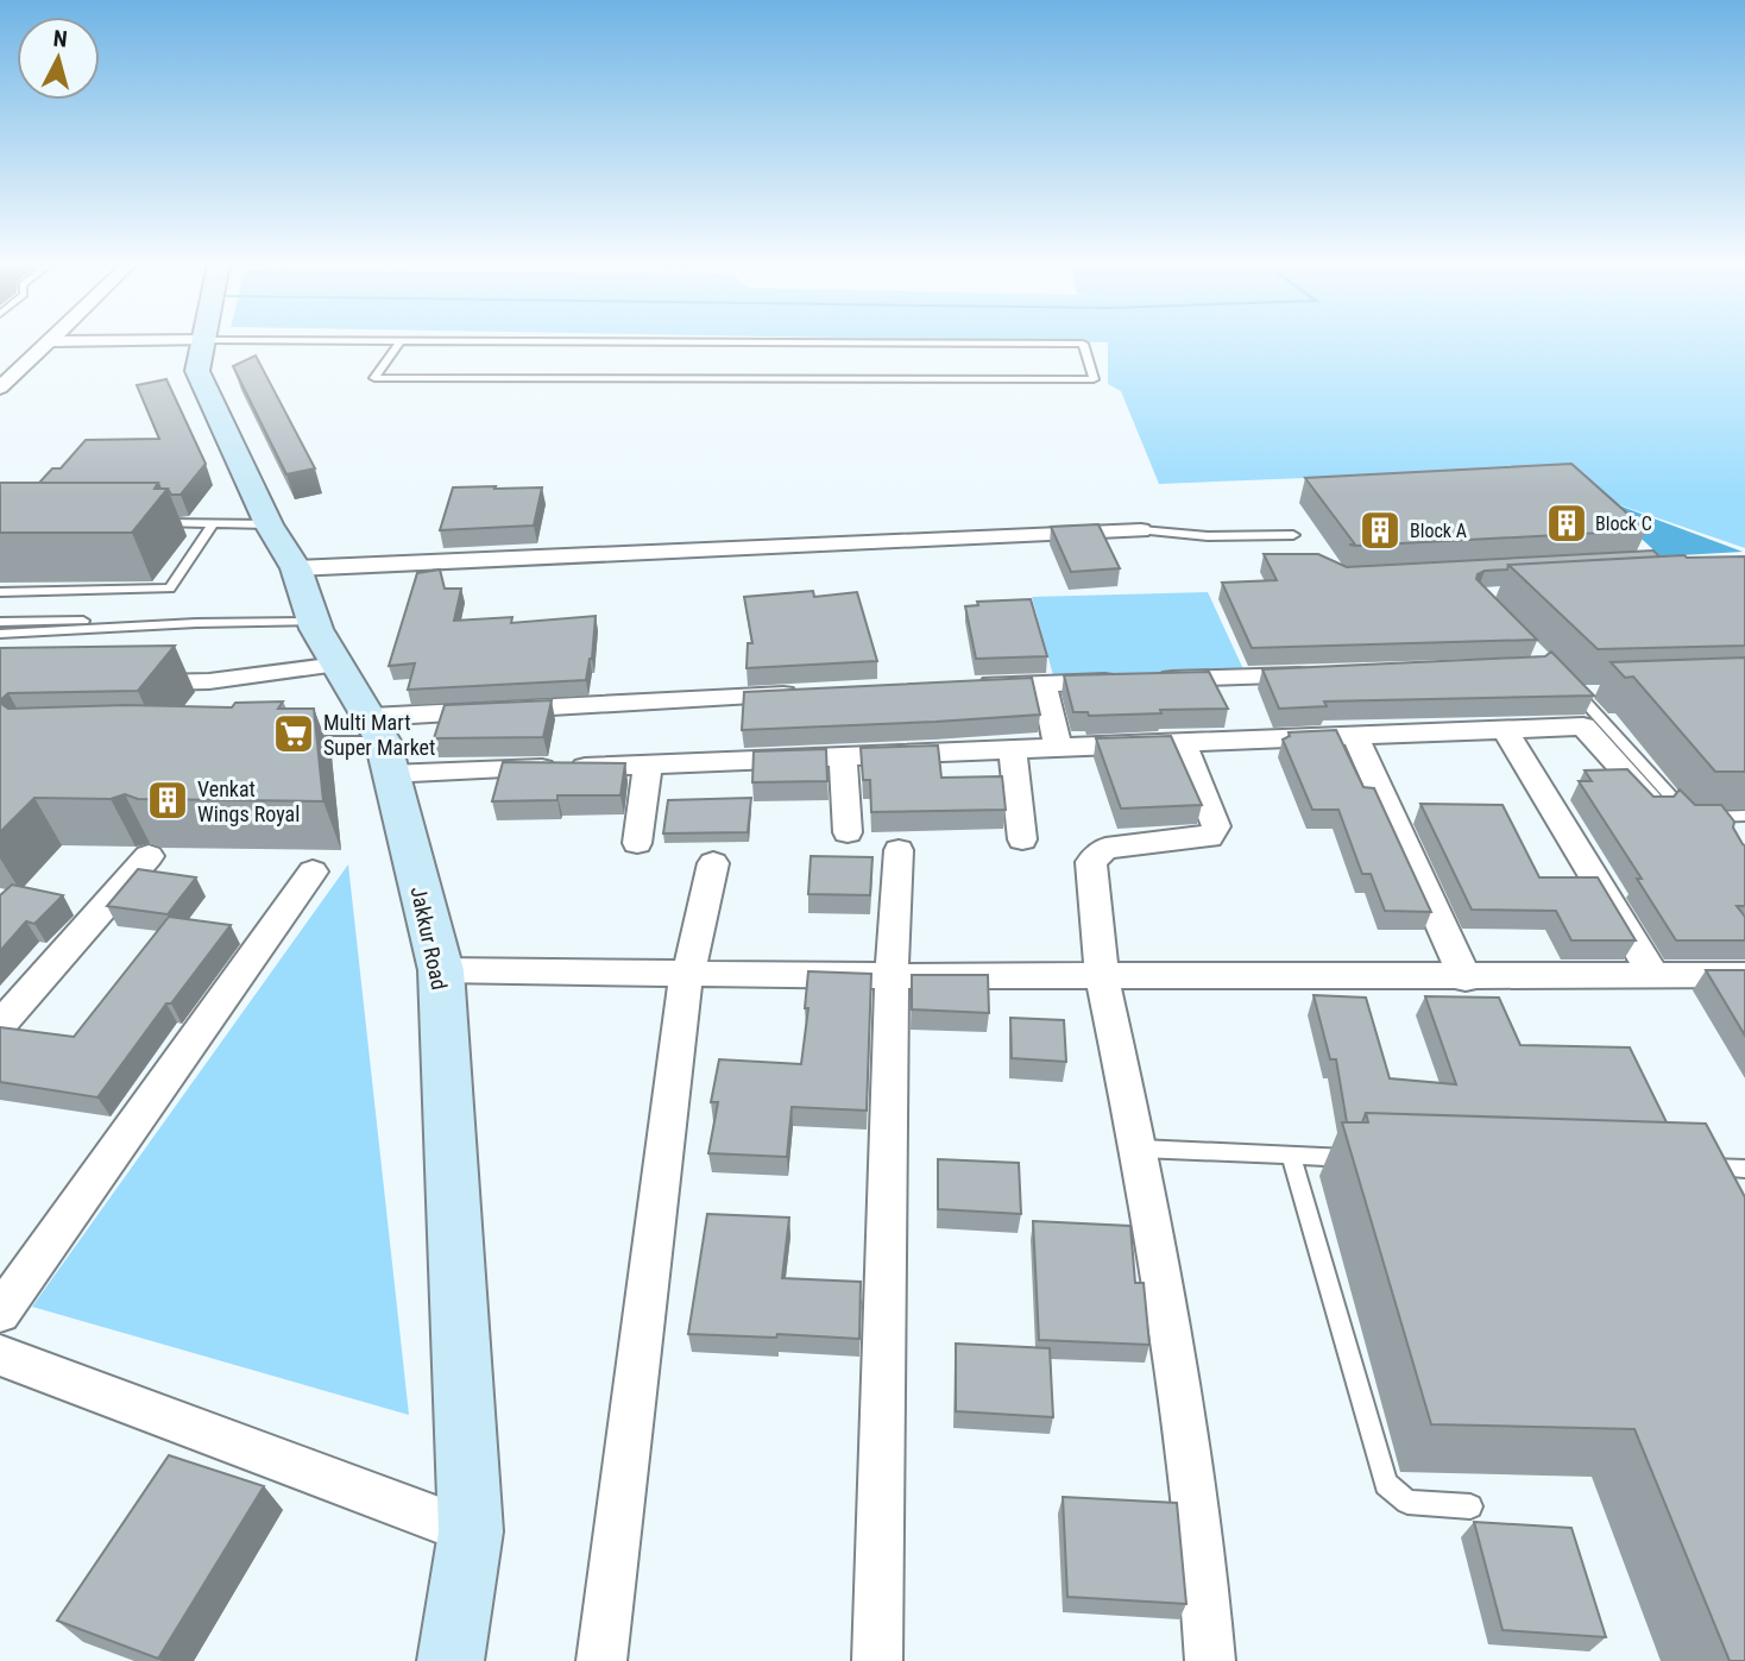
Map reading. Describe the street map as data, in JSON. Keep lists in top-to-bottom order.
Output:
{
  "streets": {
    "street": ["Jakkur Road"]
  },
  "places": {
    "building": ["Block C", "Block A", "Venkat Wings Royal"],
    "supermarket": ["Multi Mart Super Market"]
  },
  "north": "top"
}
